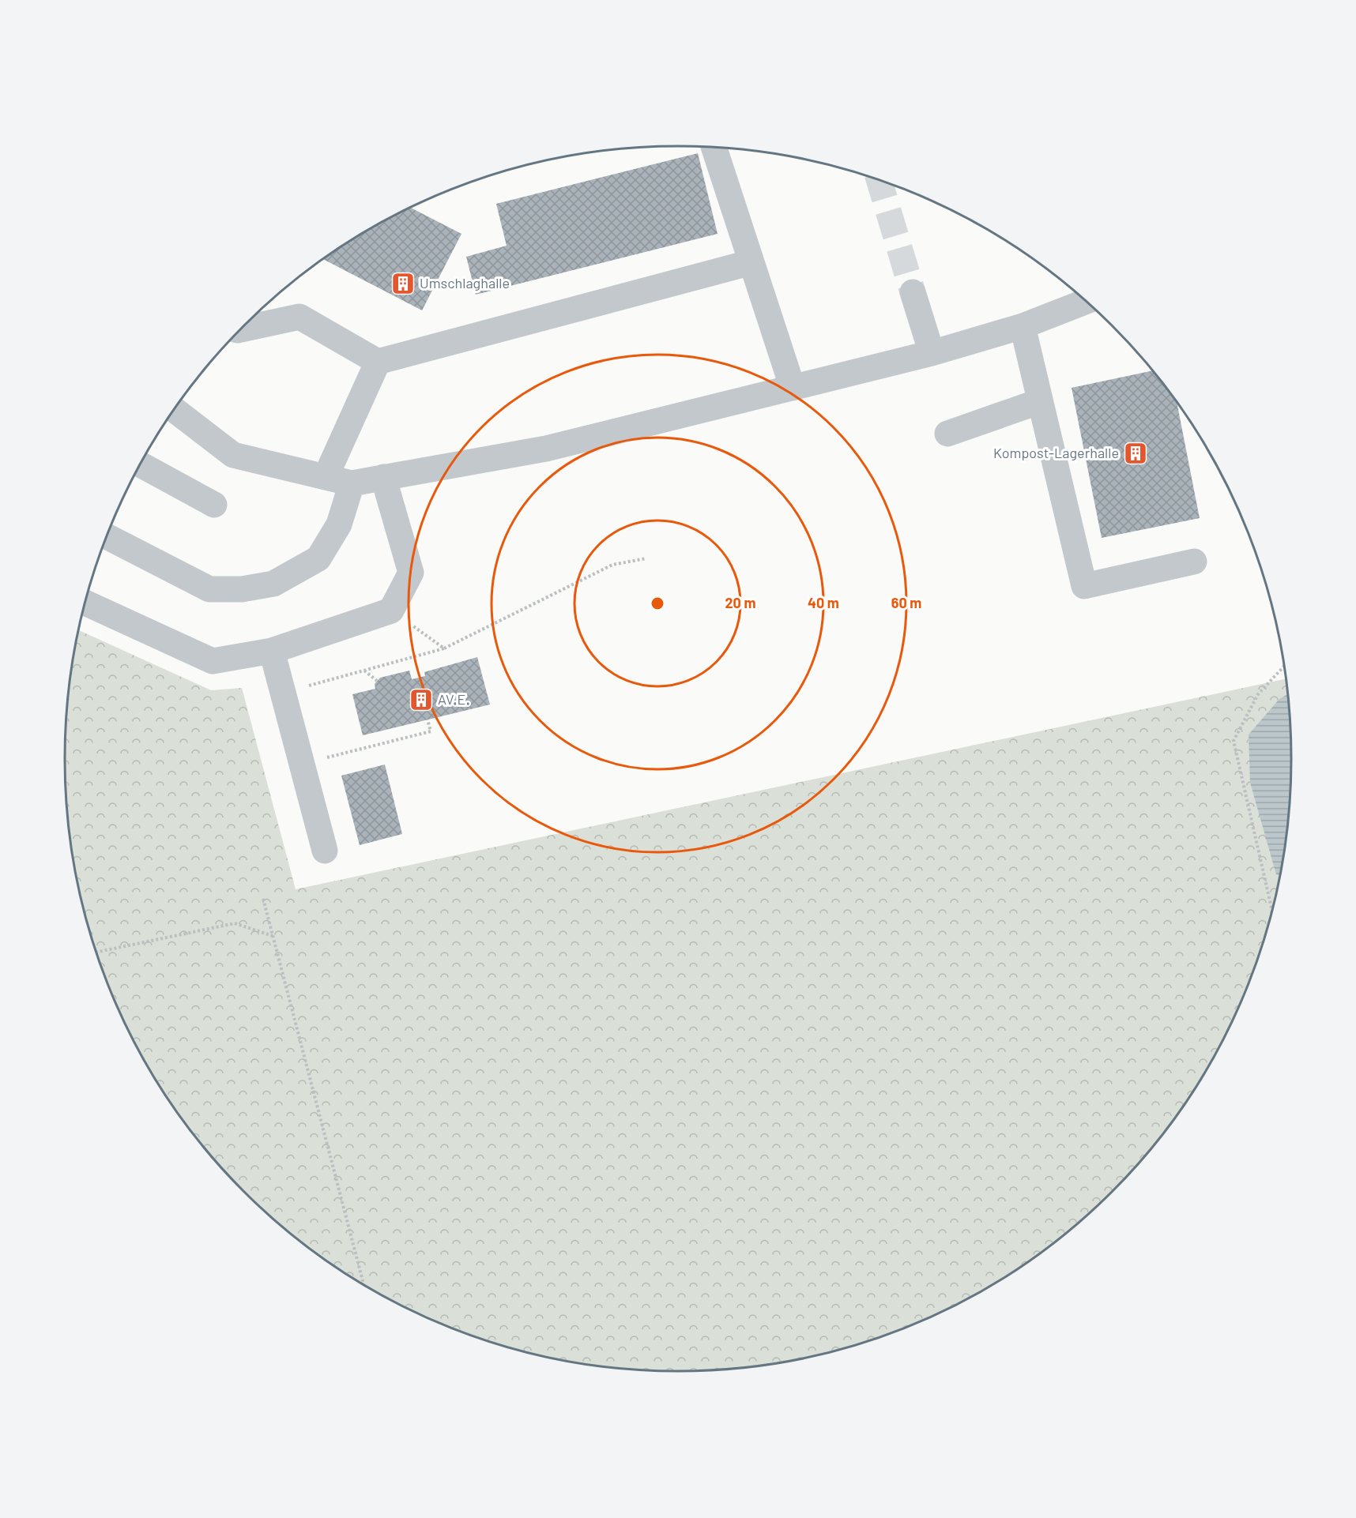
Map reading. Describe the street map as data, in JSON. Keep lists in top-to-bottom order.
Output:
{
  "places": {
    "building": ["Umschlaghalle", "Kompost-Lagerhalle", "AV.E."]
  },
  "rings": ["20 m", "40 m", "60 m"]
}
